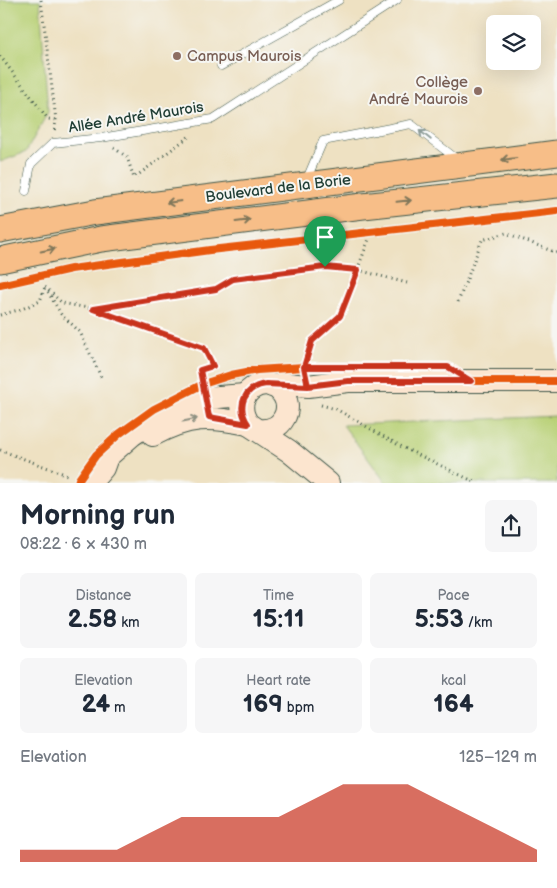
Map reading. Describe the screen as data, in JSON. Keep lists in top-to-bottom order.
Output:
{
  "streets": {
    "main road": ["Boulevard de la Borie"],
    "lane": ["Allée André Maurois"]
  },
  "places": ["Campus Maurois", "Collège André Maurois"],
  "page": {
    "heading": ["Morning run", "08:22 · 6 × 430 m"],
    "stats": [
      ["Distance", "2.58 km"],
      ["Time", "15:11"],
      ["Pace", "5:53 /km"],
      ["Elevation", "24 m"],
      ["Heart rate", "169 bpm"],
      ["kcal", "164"]
    ],
    "chart": ["Elevation", "125–129 m"]
  }
}
